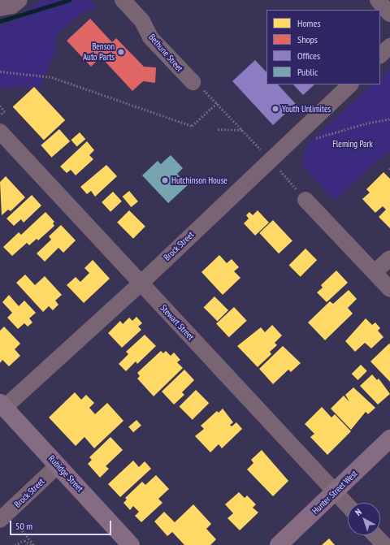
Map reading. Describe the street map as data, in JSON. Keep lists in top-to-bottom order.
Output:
{
  "streets": {
    "main road": ["Rubidge Street", "Hunter Street West"],
    "street": ["Bethune Street", "Brock Street", "Stewart Street"]
  },
  "crossings": [
    ["Brock Street", "Stewart Street"],
    ["Brock Street", "Rubidge Street"],
    ["Stewart Street", "Hunter Street West"]
  ],
  "parks": ["Fleming Park"],
  "places": ["Benson Auto Parts", "Youth Unlimites", "Hutchinson House"],
  "legend": [
    "Homes",
    "Shops",
    "Offices",
    "Public"
  ],
  "scale_bar": "50 m",
  "north": "top left"
}
